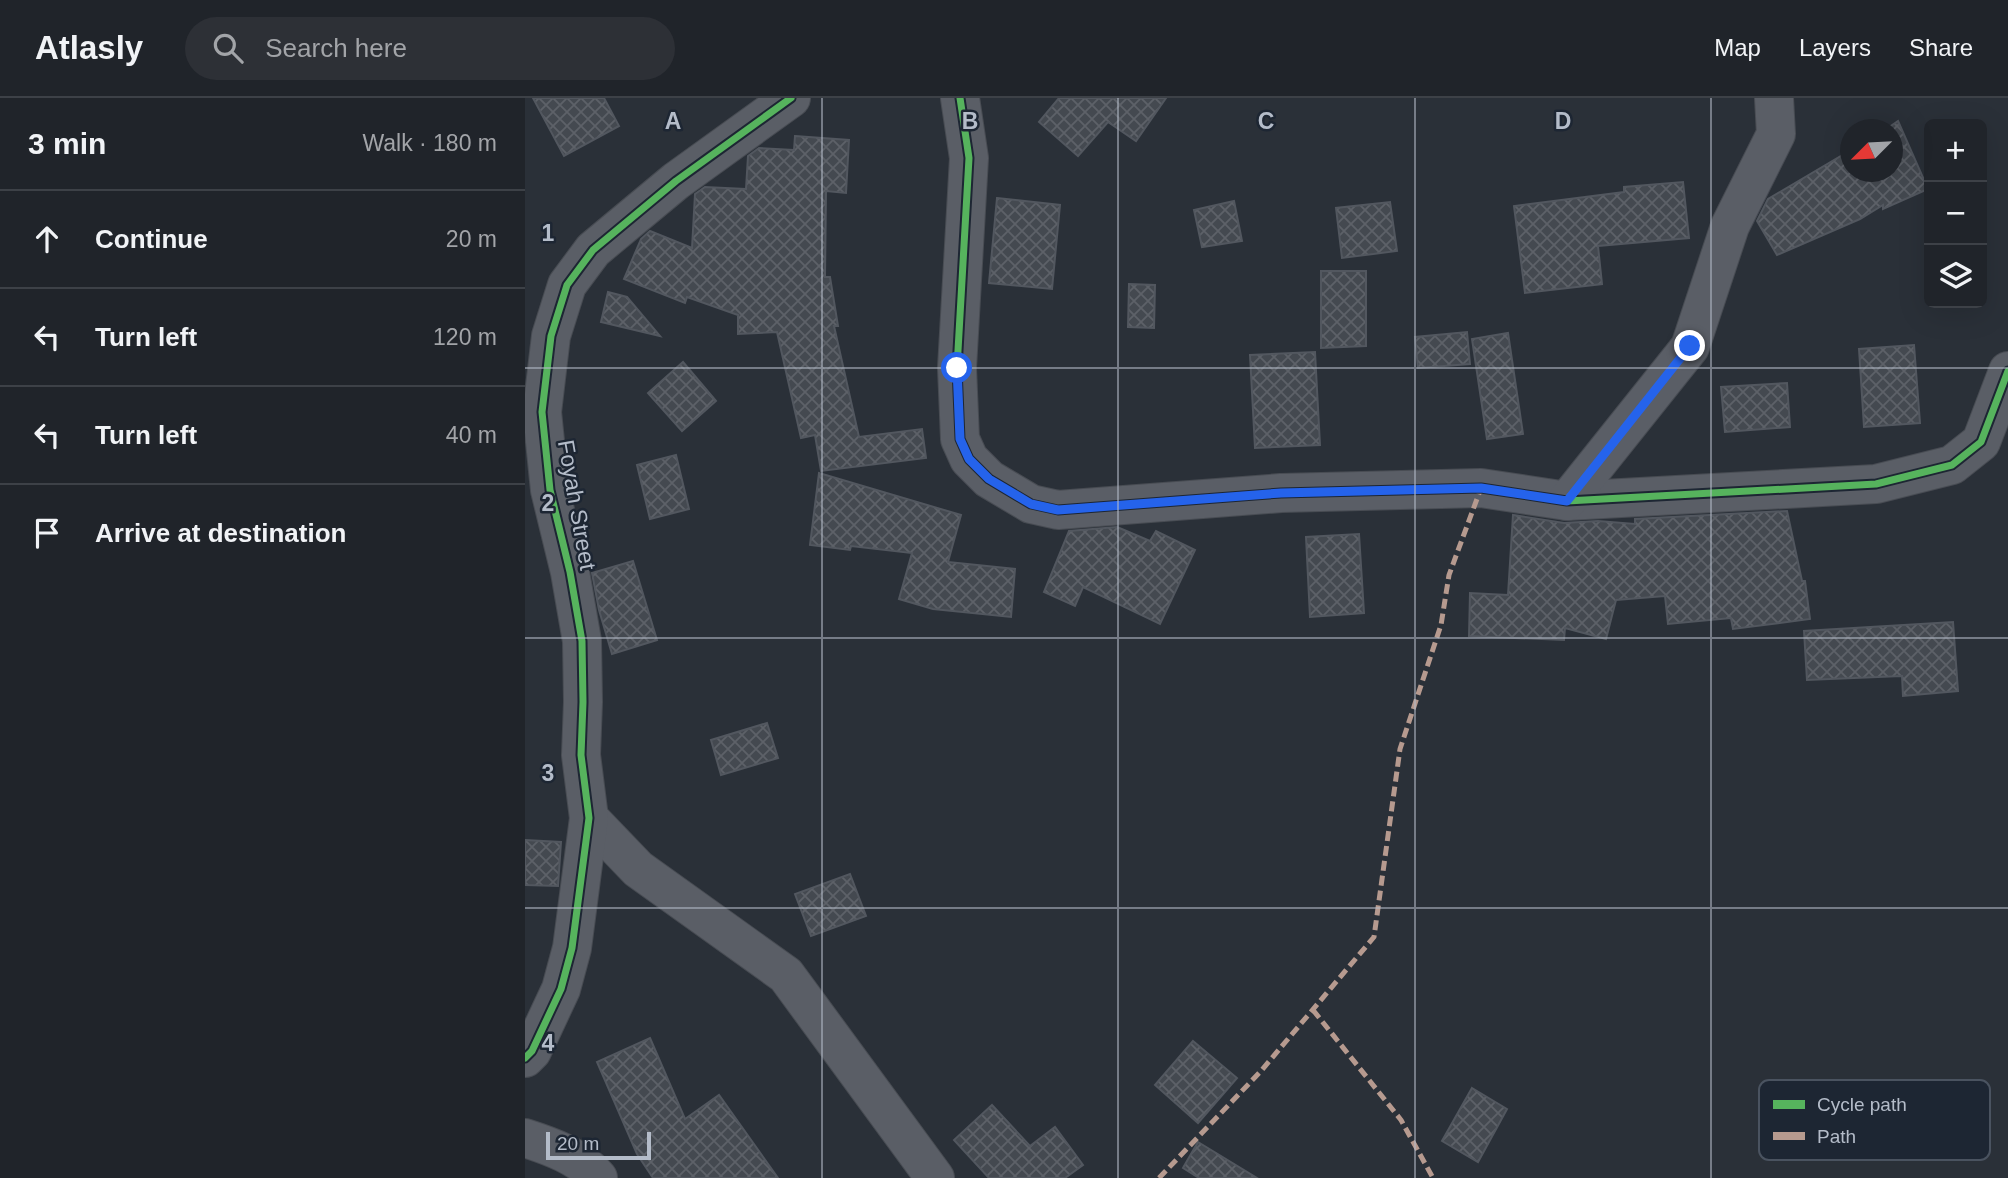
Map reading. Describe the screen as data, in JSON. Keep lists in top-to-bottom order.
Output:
{
  "streets": {
    "street": ["Foyah Street"]
  },
  "legend": ["Cycle path", "Path"],
  "scale_bar": "20 m",
  "north": "bottom left",
  "page": {
    "header": "Atlasly",
    "search": "Search here",
    "nav": ["Map", "Layers", "Share"],
    "heading": ["3 min", "Walk · 180 m"],
    "map_buttons": ["+", "−"],
    "list": [
      ["Continue", "20 m"],
      ["Turn left", "120 m"],
      ["Turn left", "40 m"],
      "Arrive at destination"
    ],
    "scale": "20 m"
  },
  "grid": {
    "columns": [
      "A",
      "B",
      "C",
      "D"
    ],
    "rows": [
      "1",
      "2",
      "3",
      "4"
    ]
  }
}
